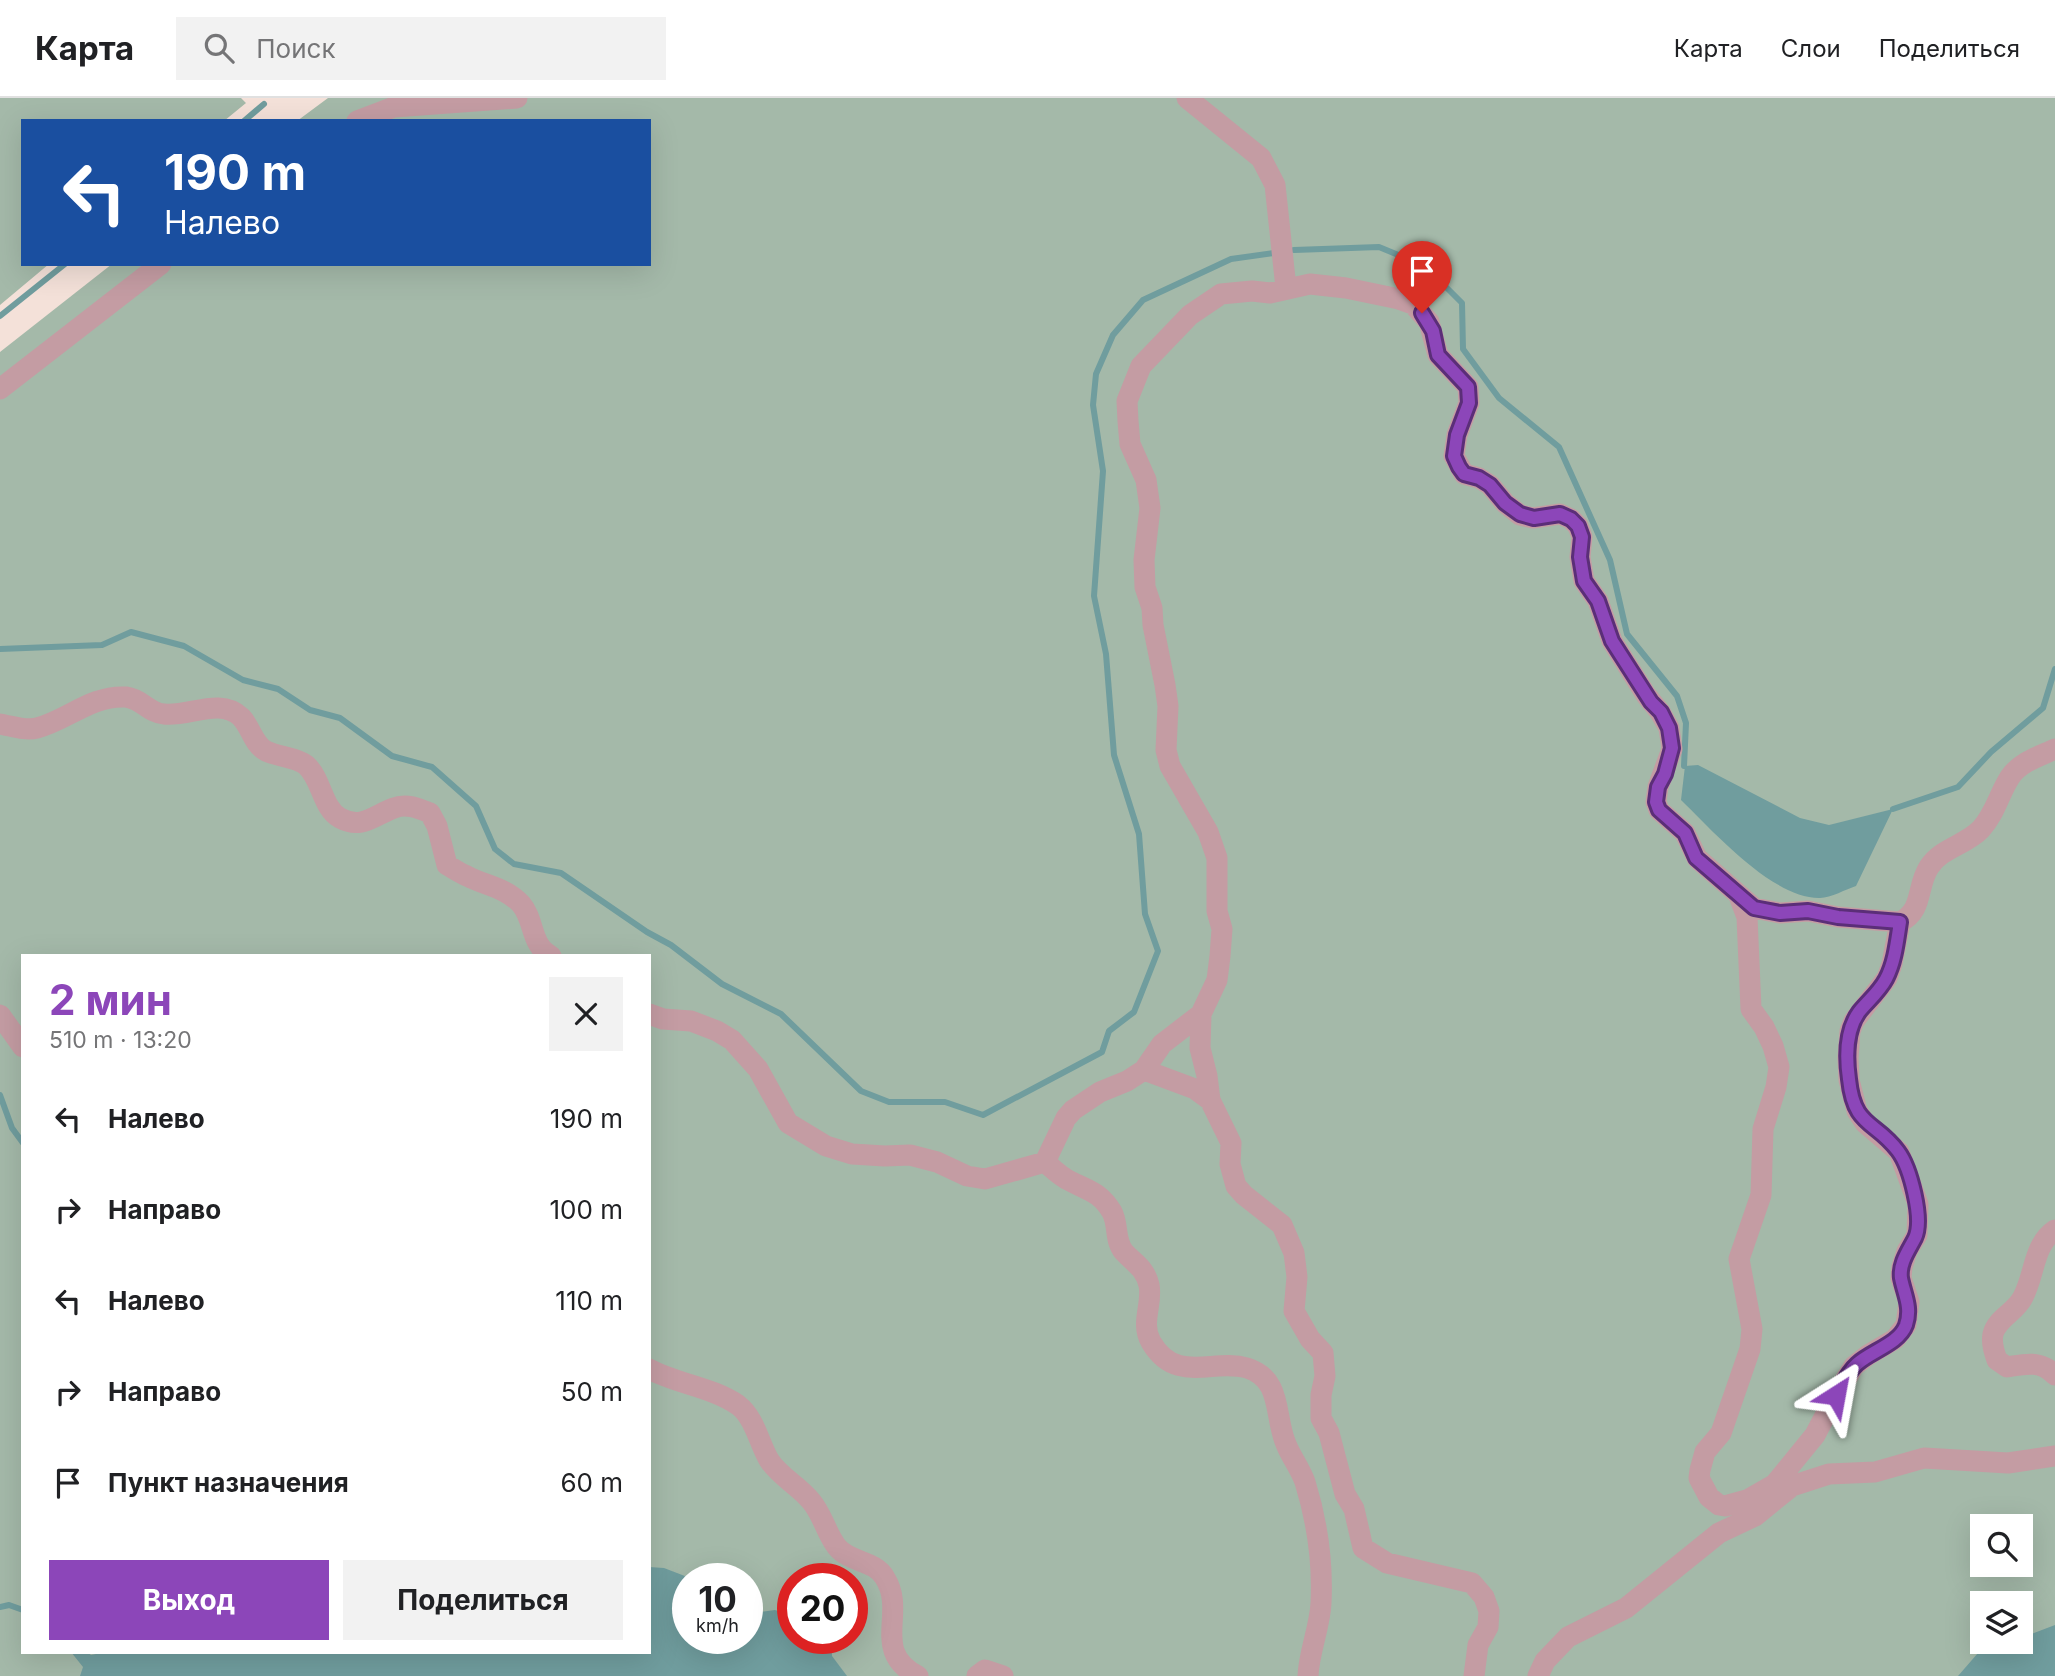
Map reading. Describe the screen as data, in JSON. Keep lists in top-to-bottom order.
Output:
{
  "page": {
    "header": "Карта",
    "search": "Поиск",
    "nav": ["Карта", "Слои", "Поделиться"],
    "turn": ["190 m", "Налево"],
    "heading": ["2 мин", "510 m · 13:20"],
    "list": [
      {
        "name": "Налево",
        "value": "190 m"
      },
      {
        "name": "Направо",
        "value": "100 m"
      },
      {
        "name": "Налево",
        "value": "110 m"
      },
      {
        "name": "Направо",
        "value": "50 m"
      },
      {
        "name": "Пункт назначения",
        "value": "60 m"
      }
    ],
    "buttons": ["Выход", "Поделиться"],
    "speed": "10 km/h",
    "limit": "20"
  }
}
